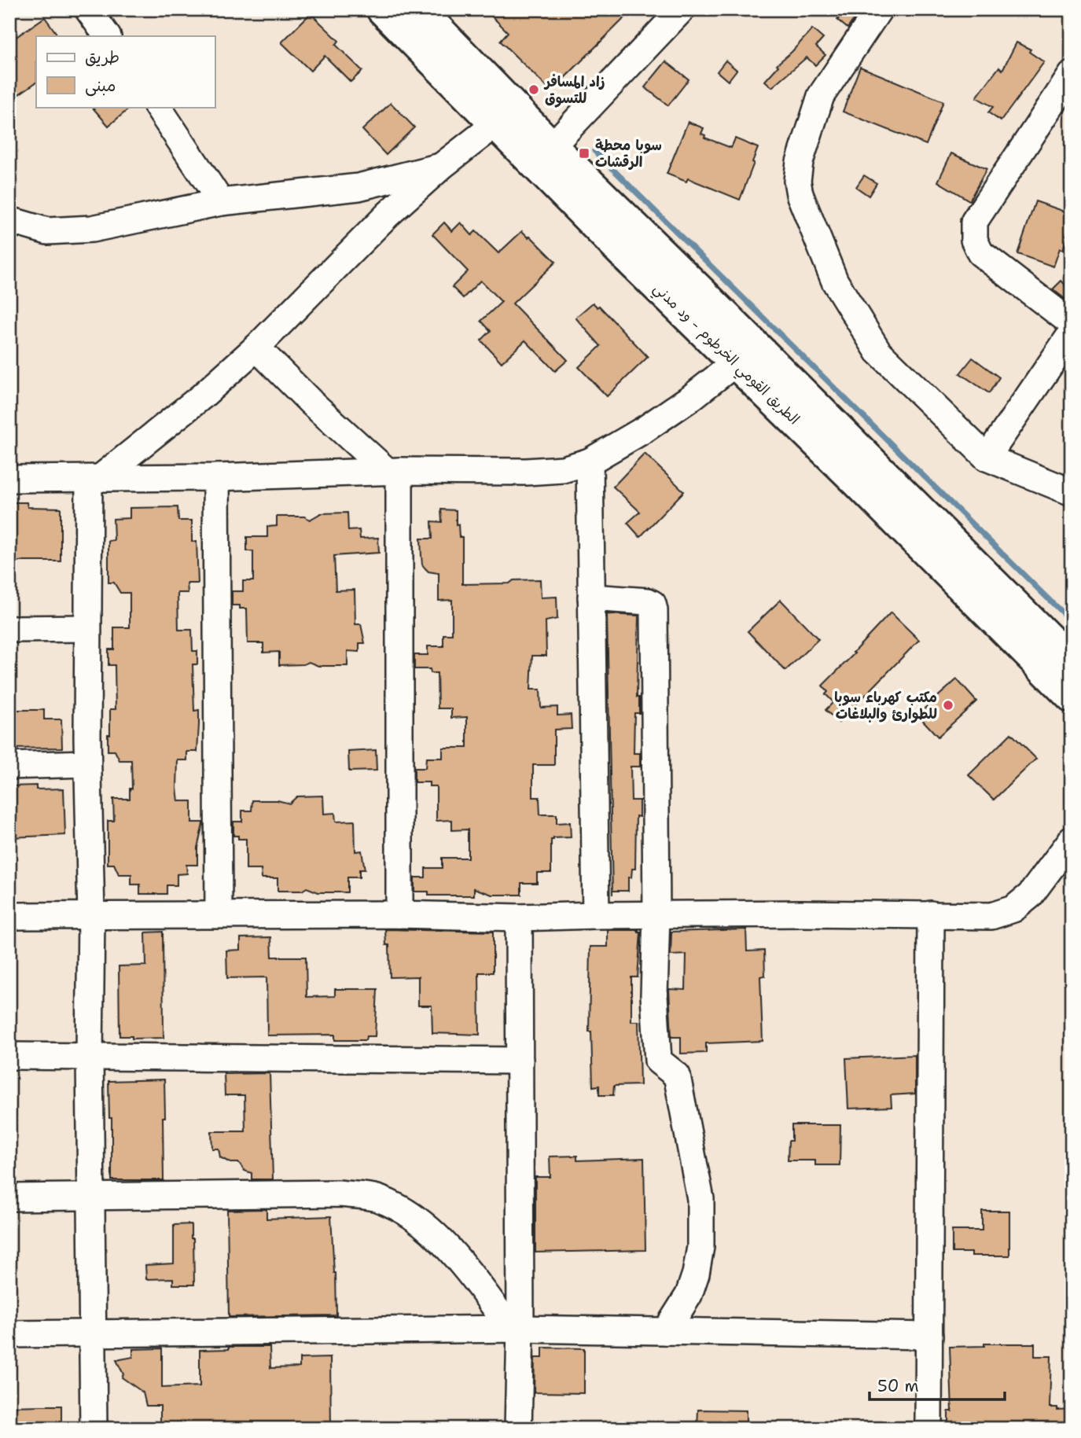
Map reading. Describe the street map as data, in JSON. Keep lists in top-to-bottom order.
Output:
{
  "streets": {
    "highway": ["الطريق القومي الخرطوم - ود مدني"]
  },
  "places": {
    "other": ["زاد المسافر للتسوق", "مكتب كهرباء سوبا للطوارئ والبلاغات"],
    "transit": ["سوبا محطة الرقشات"]
  },
  "legend": ["طريق", "مبنى"],
  "scale_bar": "50 m"
}
